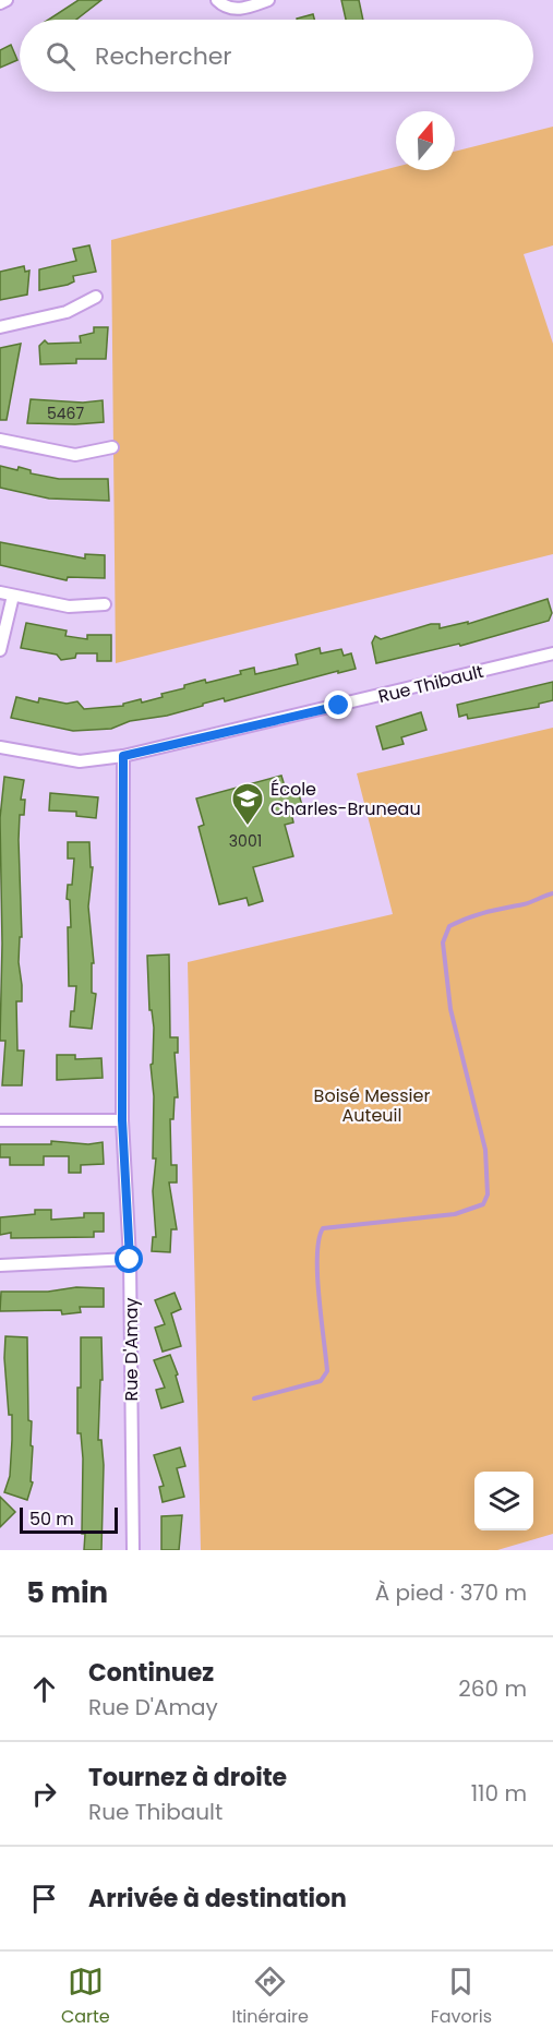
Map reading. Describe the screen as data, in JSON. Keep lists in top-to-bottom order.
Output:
{
  "streets": {
    "street": ["Rue Thibault", "Rue D'Amay"]
  },
  "crossings": [
    ["Rue Thibault", "Rue D'Amay"]
  ],
  "parks": ["Boisé Messier Auteuil"],
  "places": {
    "school or university": ["École Charles-Bruneau"]
  },
  "house_numbers": ["5467", "3001"],
  "scale_bar": "50 m",
  "north": "top",
  "page": {
    "search": "Rechercher",
    "scale": "50 m",
    "heading": ["5 min", "À pied · 370 m"],
    "list": [
      ["Continuez", "Rue D'Amay", "260 m"],
      ["Tournez à droite", "Rue Thibault", "110 m"],
      "Arrivée à destination"
    ],
    "nav": ["Carte", "Itinéraire", "Favoris"]
  }
}
